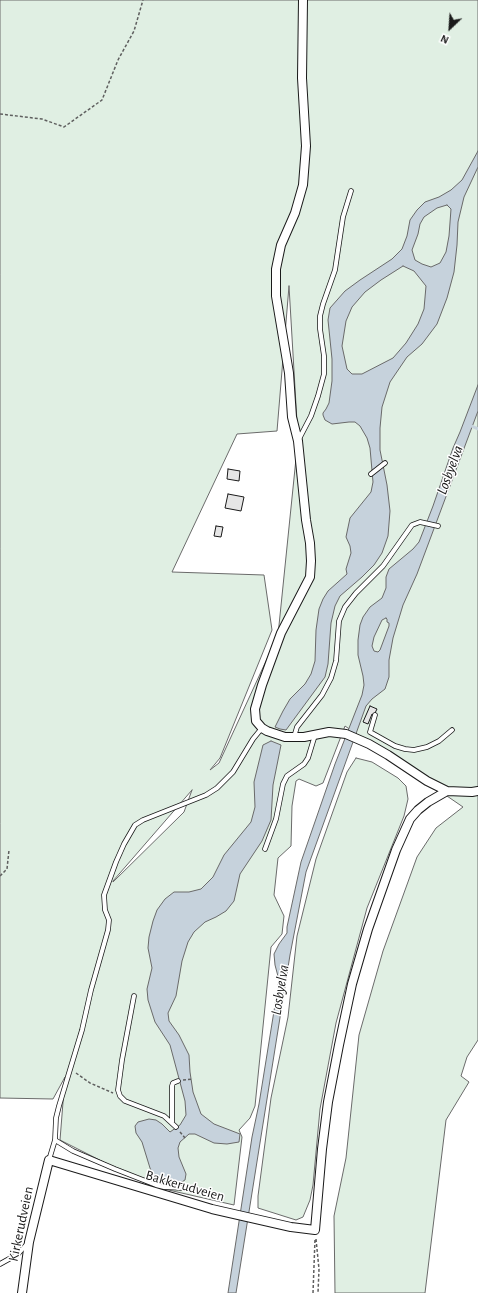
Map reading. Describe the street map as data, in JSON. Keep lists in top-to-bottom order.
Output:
{
  "streets": {
    "street": ["Bakkerudveien", "Kirkerudveien"]
  },
  "crossings": [
    ["Bakkerudveien", "Kirkerudveien"]
  ],
  "water": ["Losbyelva"],
  "north": "bottom left"
}
